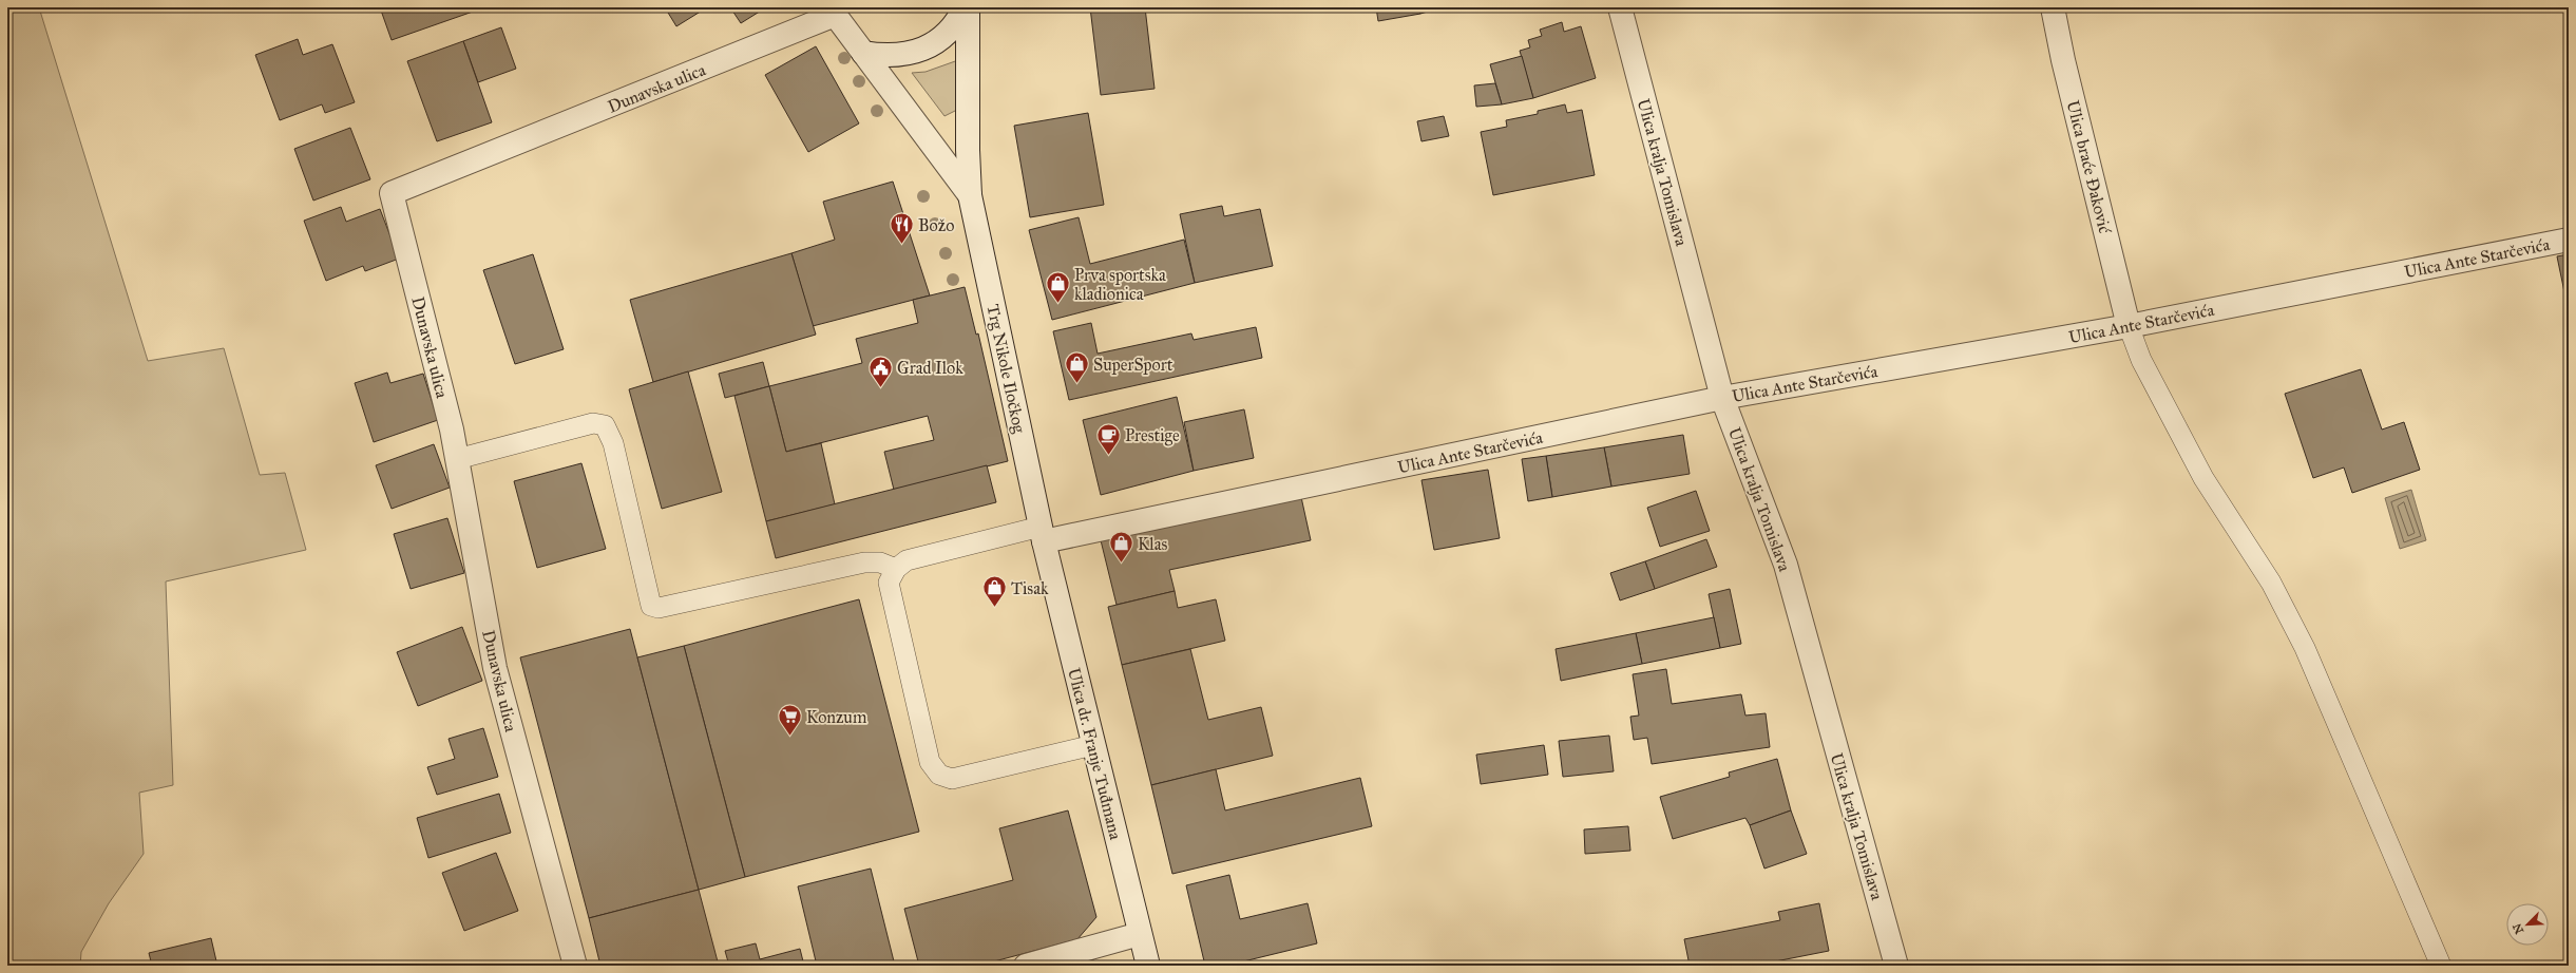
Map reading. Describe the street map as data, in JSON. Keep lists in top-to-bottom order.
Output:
{
  "streets": {
    "street": [
      "Dunavska ulica",
      "Ulica braće Đaković",
      "Ulica kralja Tomislava",
      "Ulica Ante Starčevića",
      "Trg Nikole Iločkog",
      "Ulica dr. Franje Tuđmana"
    ]
  },
  "crossings": [
    ["Dunavska ulica", "Trg Nikole Iločkog"],
    ["Ulica braće Đaković", "Ulica Ante Starčevića"],
    ["Ulica kralja Tomislava", "Ulica Ante Starčevića"],
    ["Ulica Ante Starčevića", "Trg Nikole Iločkog"],
    ["Ulica Ante Starčevića", "Ulica dr. Franje Tuđmana"],
    ["Trg Nikole Iločkog", "Ulica dr. Franje Tuđmana"]
  ],
  "places": {
    "restaurant": ["Božo"],
    "shop": [
      "Prva sportska kladionica",
      "SuperSport",
      "Klas",
      "Tisak"
    ],
    "public building": ["Grad Ilok"],
    "cafe": ["Prestige"],
    "supermarket": ["Konzum"]
  },
  "north": "bottom left"
}
